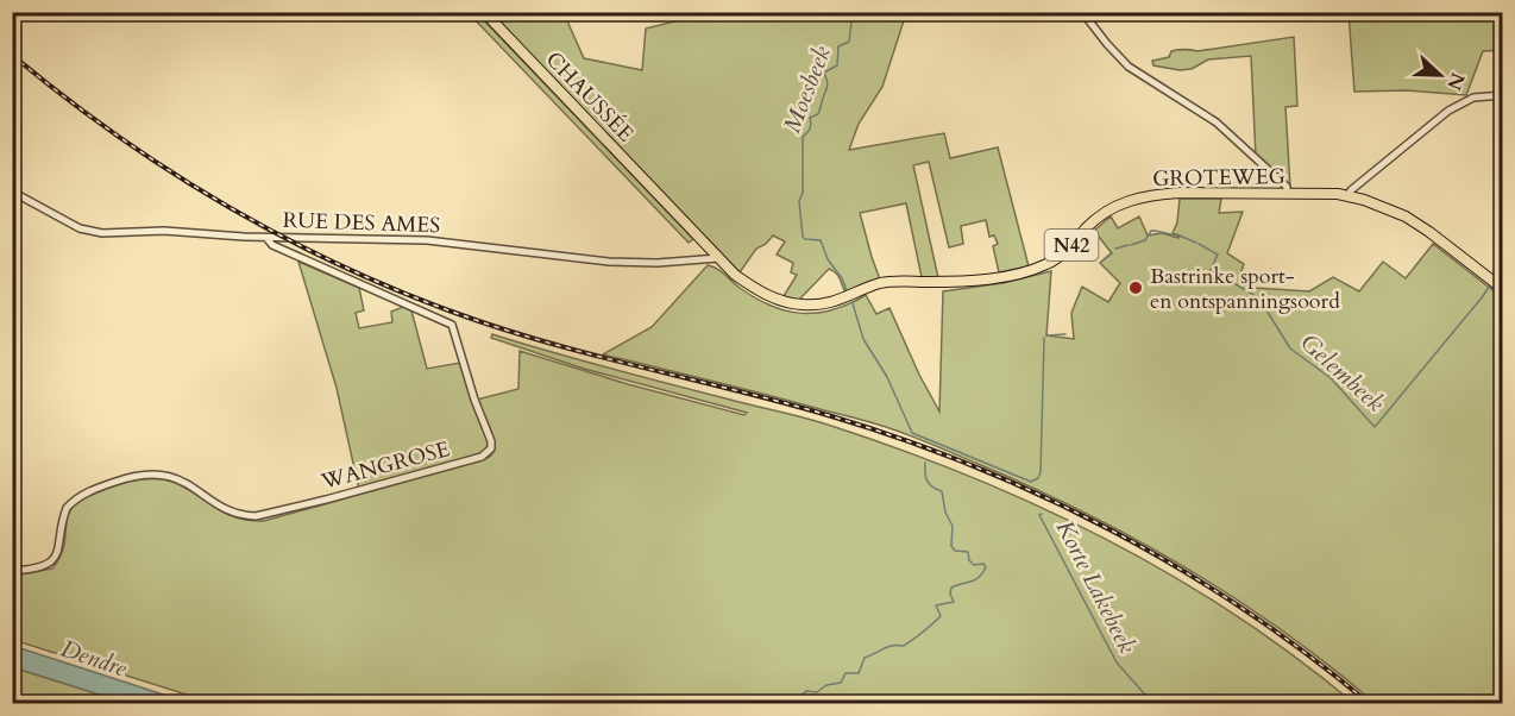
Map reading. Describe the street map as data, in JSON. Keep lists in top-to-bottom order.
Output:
{
  "streets": {
    "main road": ["CHAUSSÉE", "GROTEWEG", "N42"],
    "street": ["RUE DES AMES", "WANGROSE"]
  },
  "crossings": [
    ["CHAUSSÉE", "GROTEWEG"],
    ["CHAUSSÉE", "RUE DES AMES"],
    ["GROTEWEG", "RUE DES AMES"],
    ["RUE DES AMES", "WANGROSE"]
  ],
  "water": [
    "Moesbeek",
    "Gelembeek",
    "Korte Lakebeek",
    "Dendre"
  ],
  "places": ["Bastrinke sport- en ontspanningsoord"],
  "north": "right"
}
